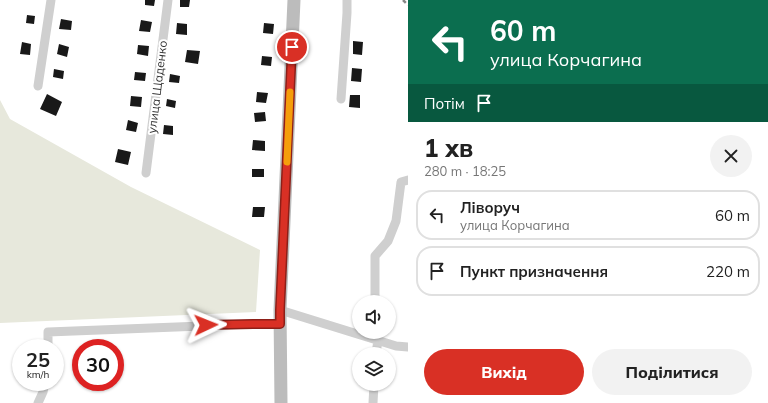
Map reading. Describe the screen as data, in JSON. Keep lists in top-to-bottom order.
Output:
{
  "streets": {
    "street": ["улица Щаденко"]
  },
  "page": {
    "turn": ["60 m", "улица Корчагина"],
    "then": "Потім",
    "heading": ["1 хв", "280 m · 18:25"],
    "list": [
      {
        "name": "Ліворуч",
        "note": "улица Корчагина",
        "value": "60 m"
      },
      {
        "name": "Пункт призначення",
        "value": "220 m"
      }
    ],
    "speed": "25 km/h",
    "limit": "30",
    "buttons": ["Вихід", "Поділитися"]
  }
}
